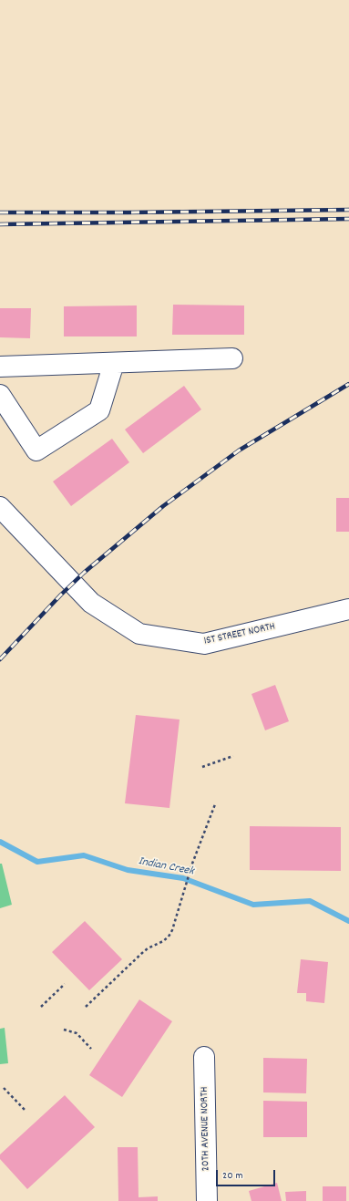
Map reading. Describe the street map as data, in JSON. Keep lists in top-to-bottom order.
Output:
{
  "streets": {
    "street": ["1ST STREET NORTH", "20TH AVENUE NORTH"]
  },
  "water": ["Indian Creek"],
  "scale_bar": "20 m"
}
